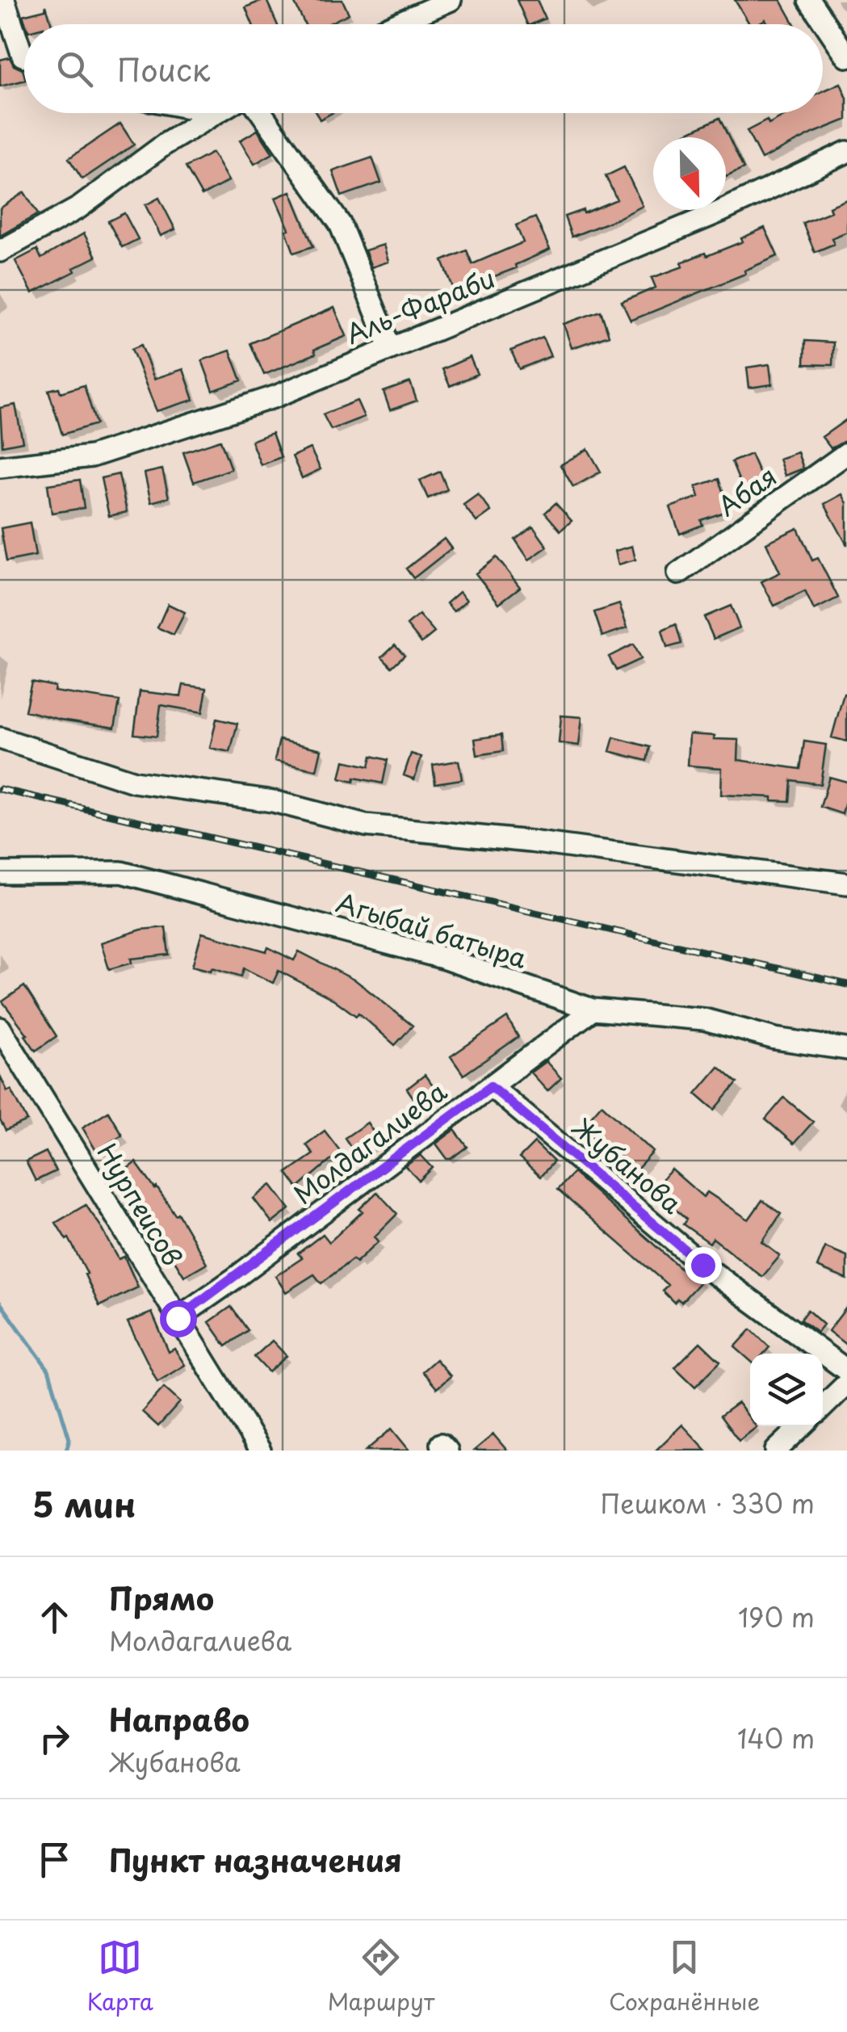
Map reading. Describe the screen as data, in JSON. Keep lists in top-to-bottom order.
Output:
{
  "streets": {
    "street": [
      "Аль-Фараби",
      "Абая",
      "Агыбай батыра",
      "Молдагалиева",
      "Жубанова",
      "Нурпеисов"
    ]
  },
  "crossings": [
    ["Агыбай батыра", "Молдагалиева"],
    ["Молдагалиева", "Жубанова"],
    ["Молдагалиева", "Нурпеисов"]
  ],
  "north": "bottom",
  "page": {
    "search": "Поиск",
    "heading": ["5 мин", "Пешком · 330 m"],
    "list": [
      ["Прямо", "Молдагалиева", "190 m"],
      ["Направо", "Жубанова", "140 m"],
      "Пункт назначения"
    ],
    "nav": ["Карта", "Маршрут", "Сохранённые"]
  }
}
